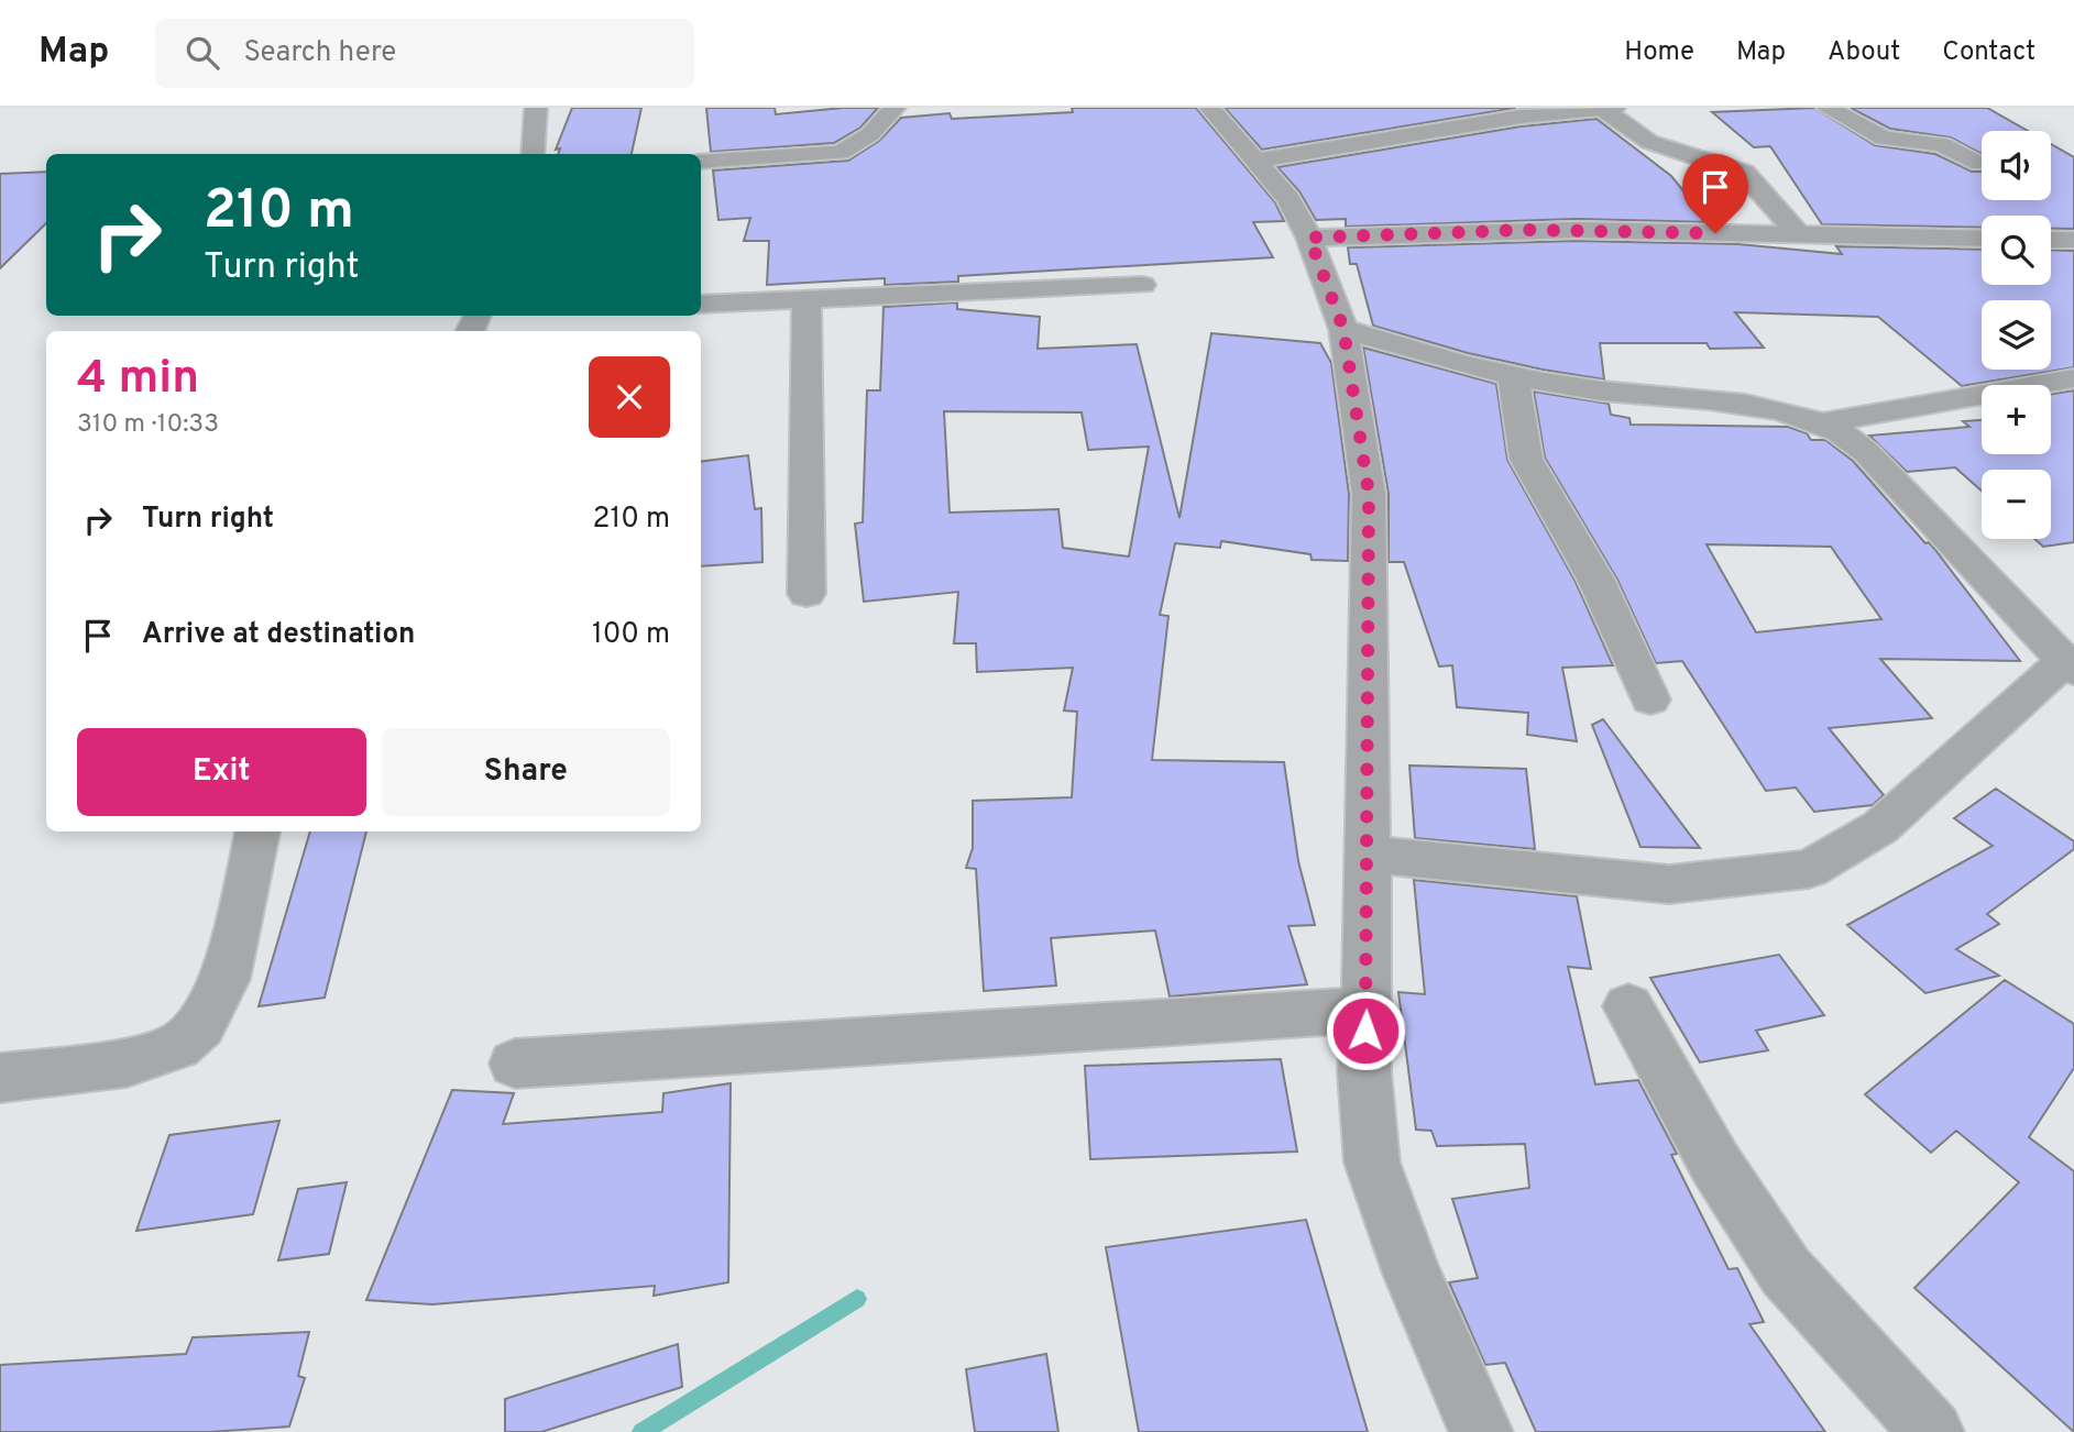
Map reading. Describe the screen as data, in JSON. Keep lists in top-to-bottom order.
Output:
{
  "page": {
    "header": "Map",
    "search": "Search here",
    "nav": [
      "Home",
      "Map",
      "About",
      "Contact"
    ],
    "map_buttons": ["+", "−"],
    "turn": ["210 m", "Turn right"],
    "heading": ["4 min", "310 m · 10:33"],
    "list": [
      {
        "name": "Turn right",
        "value": "210 m"
      },
      {
        "name": "Arrive at destination",
        "value": "100 m"
      }
    ],
    "buttons": ["Exit", "Share"]
  }
}
